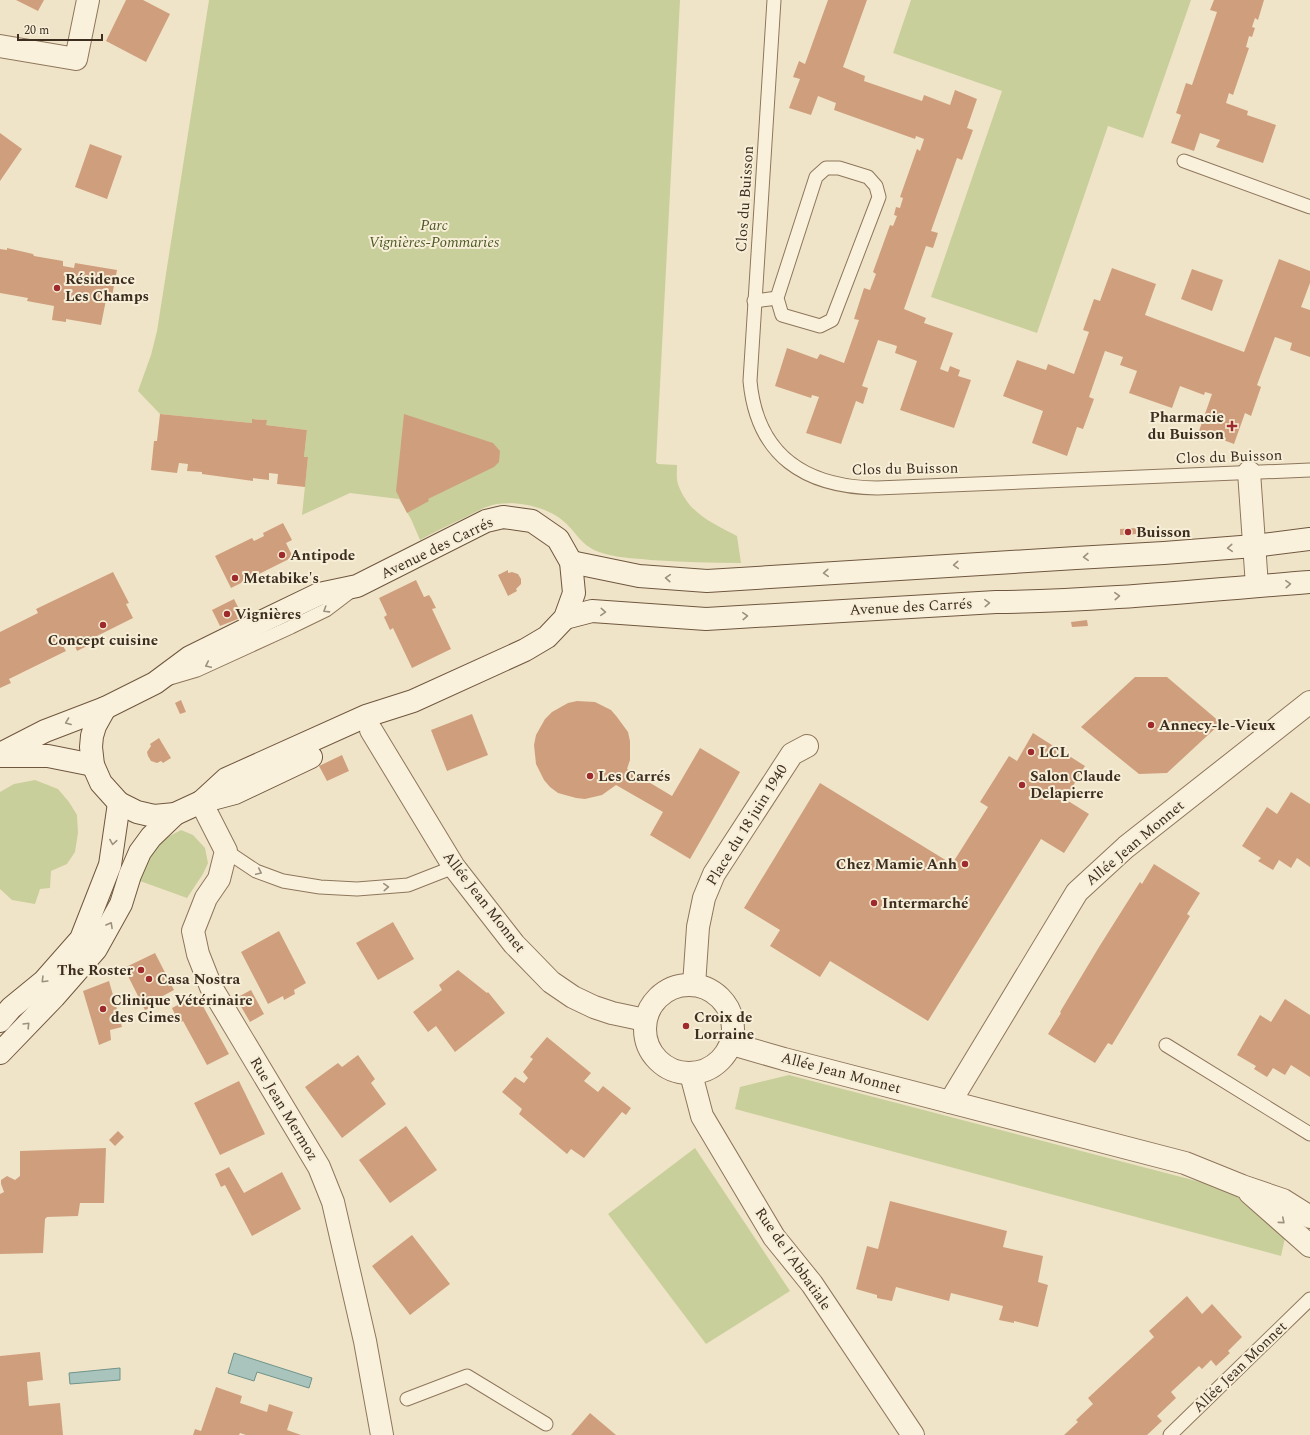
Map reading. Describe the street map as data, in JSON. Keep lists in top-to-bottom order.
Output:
{
  "streets": {
    "main road": [
      "Avenue des Carrés",
      "Place du 18 juin 1940",
      "Allée Jean Monnet",
      "Rue Jean Mermoz",
      "Rue de l'Abbatiale"
    ],
    "lane": ["Clos du Buisson"]
  },
  "crossings": [
    ["Avenue des Carrés", "Allée Jean Monnet"],
    ["Place du 18 juin 1940", "Allée Jean Monnet"],
    ["Place du 18 juin 1940", "Rue de l'Abbatiale"],
    ["Allée Jean Monnet", "Rue de l'Abbatiale"]
  ],
  "parks": ["Parc Vignières-Pommaries"],
  "places": {
    "other": [
      "Résidence Les Champs",
      "Buisson",
      "Antipode",
      "Metabike's",
      "Vignières",
      "Concept cuisine",
      "Annecy-le-Vieux",
      "LCL",
      "Les Carrés",
      "Salon Claude Delapierre",
      "Chez Mamie Anh",
      "Intermarché",
      "The Roster",
      "Casa Nostra",
      "Clinique Vétérinaire des Cimes",
      "Croix de Lorraine"
    ],
    "health": ["Pharmacie du Buisson"]
  },
  "scale_bar": "20 m"
}
